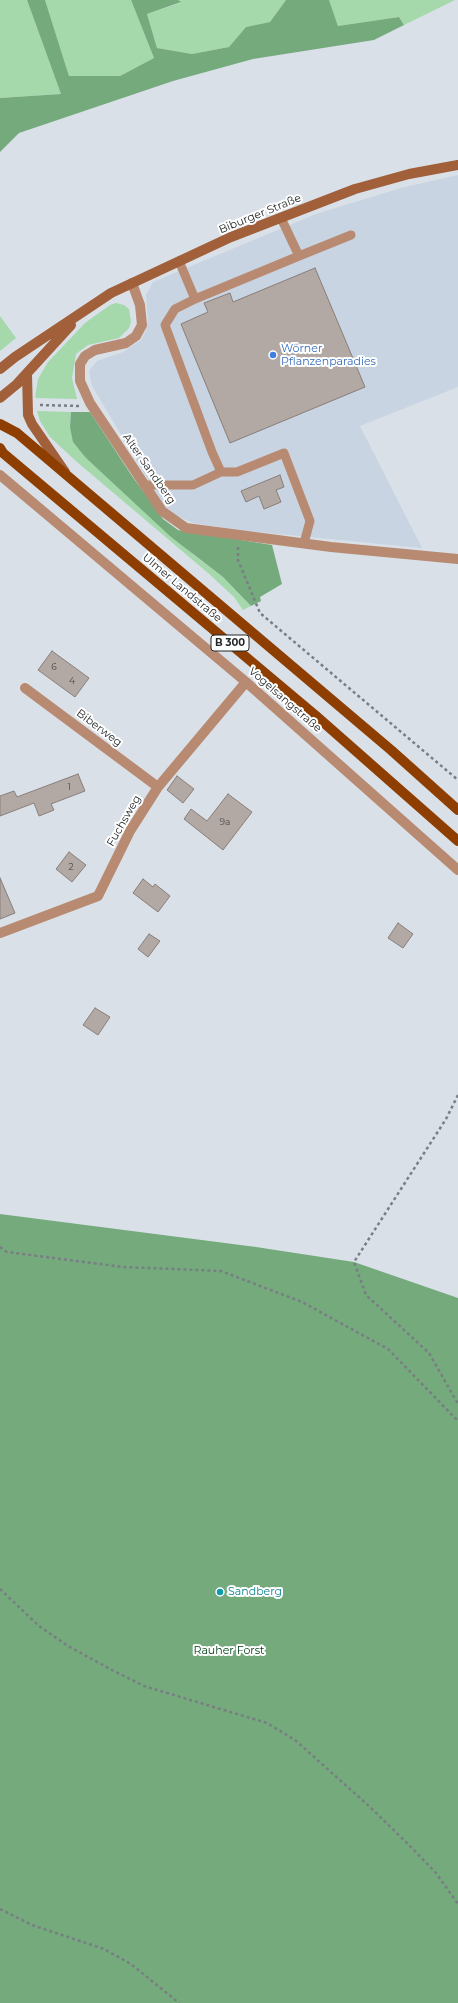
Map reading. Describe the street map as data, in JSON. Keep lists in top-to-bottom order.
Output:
{
  "streets": {
    "main road": ["Ulmer Landstraße", "B 300"],
    "street": [
      "Biburger Straße",
      "Alter Sandberg",
      "Vogelsangstraße",
      "Biberweg",
      "Fuchsweg"
    ]
  },
  "crossings": [
    ["Biburger Straße", "Alter Sandberg"],
    ["Vogelsangstraße", "Fuchsweg"],
    ["Biberweg", "Fuchsweg"]
  ],
  "parks": ["Rauher Forst"],
  "places": ["Wörner Pflanzenparadies", "Sandberg"],
  "house_numbers": [
    "6",
    "4",
    "1",
    "9a",
    "2"
  ]
}
